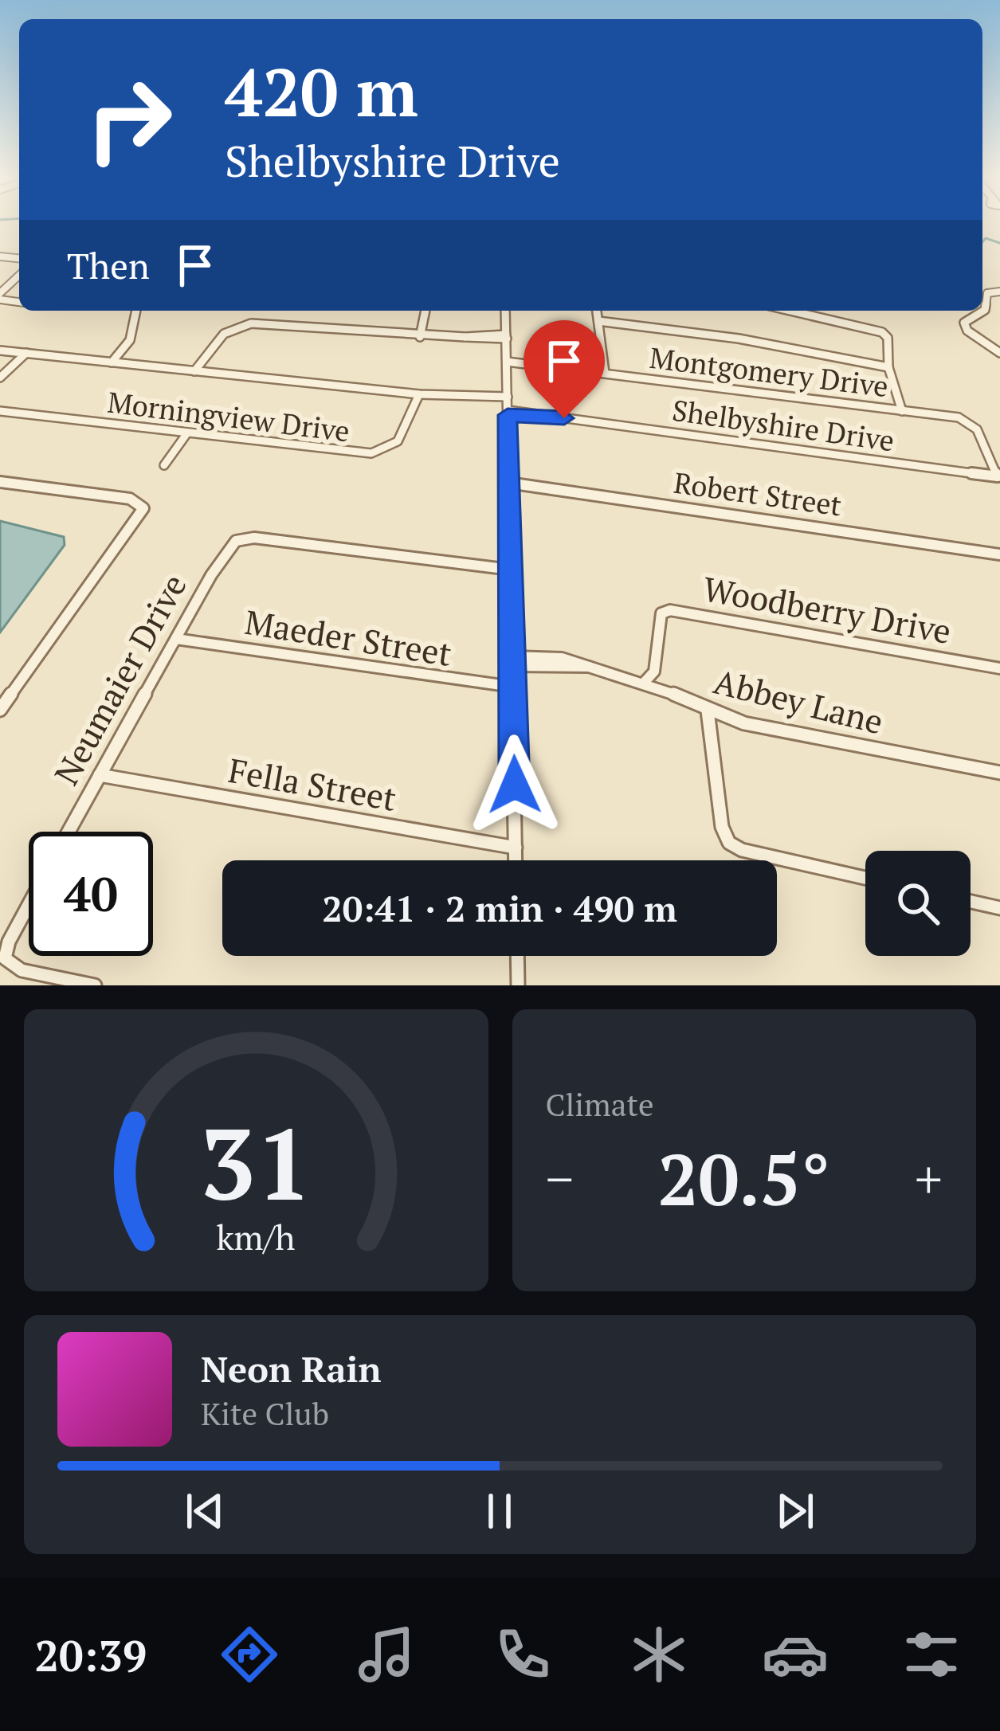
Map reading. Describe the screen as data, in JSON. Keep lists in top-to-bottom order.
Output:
{
  "streets": {
    "street": [
      "Montgomery Drive",
      "Morningview Drive",
      "Shelbyshire Drive",
      "Robert Street",
      "Woodberry Drive",
      "Maeder Street",
      "Neumaier Drive",
      "Abbey Lane",
      "Fella Street"
    ]
  },
  "crossings": [
    ["Montgomery Drive", "Shelbyshire Drive"],
    ["Woodberry Drive", "Abbey Lane"],
    ["Maeder Street", "Neumaier Drive"],
    ["Neumaier Drive", "Fella Street"]
  ],
  "page": {
    "turn": ["420 m", "Shelbyshire Drive"],
    "then": "Then",
    "limit": "40",
    "trip": "20:41 · 2 min · 490 m",
    "tile": "Climate",
    "heat": ["−", "20.5°", "+"],
    "song": ["Neon Rain", "Kite Club"],
    "tabs": "20:39",
    "gauge": ["31", "km/h"]
  }
}
